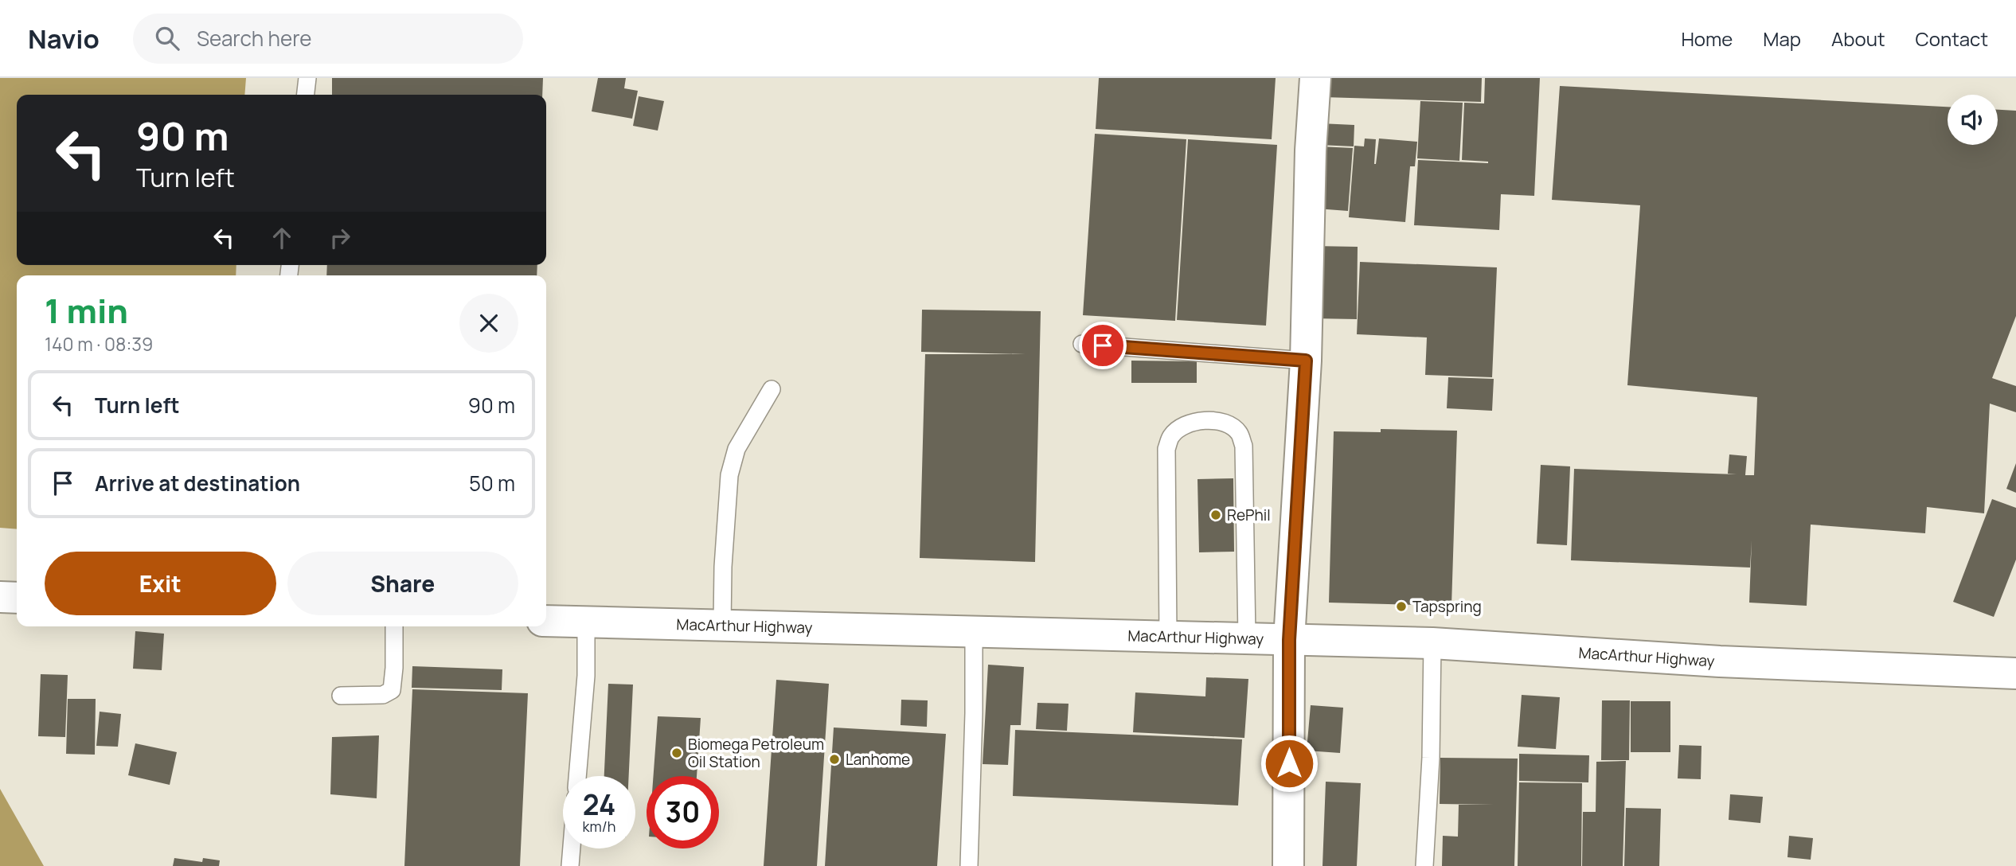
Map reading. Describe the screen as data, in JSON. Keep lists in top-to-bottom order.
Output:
{
  "streets": {
    "main road": ["MacArthur Highway"]
  },
  "places": [
    "RePhil",
    "Tapspring",
    "Biomega Petroleum Oil Station",
    "Lanhome"
  ],
  "page": {
    "header": "Navio",
    "search": "Search here",
    "nav": [
      "Home",
      "Map",
      "About",
      "Contact"
    ],
    "turn": ["90 m", "Turn left"],
    "heading": ["1 min", "140 m · 08:39"],
    "list": [
      {
        "name": "Turn left",
        "value": "90 m"
      },
      {
        "name": "Arrive at destination",
        "value": "50 m"
      }
    ],
    "buttons": ["Exit", "Share"],
    "speed": "24 km/h",
    "limit": "30"
  }
}
